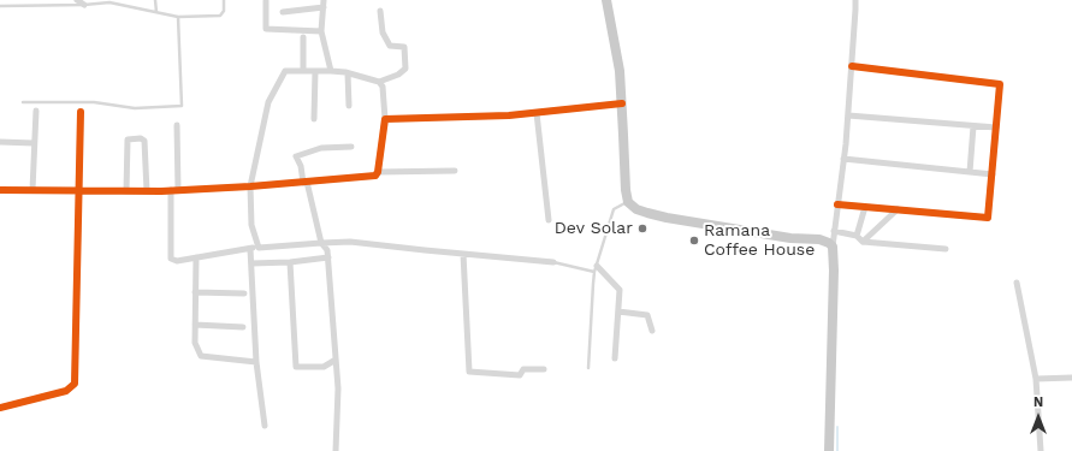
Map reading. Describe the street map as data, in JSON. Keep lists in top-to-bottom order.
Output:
{
  "places": ["Dev Solar", "Ramana Coffee House"],
  "north": "top"
}
